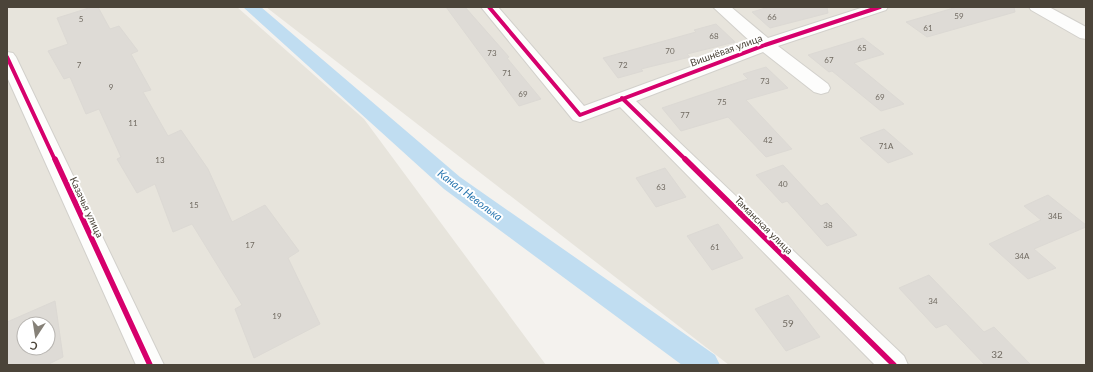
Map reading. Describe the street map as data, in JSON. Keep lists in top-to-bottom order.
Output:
{
  "streets": {
    "street": ["Вишнёвая улица", "Казачья улица", "Таманская улица"]
  },
  "crossings": [
    ["Вишнёвая улица", "Таманская улица"]
  ],
  "water": ["Канал Неволька"],
  "house_numbers": [
    "59",
    "66",
    "5",
    "61",
    "68",
    "65",
    "70",
    "73",
    "67",
    "7",
    "72",
    "71",
    "73",
    "9",
    "69",
    "69",
    "75",
    "77",
    "11",
    "42",
    "71А",
    "13",
    "40",
    "63",
    "15",
    "34Б",
    "38",
    "17",
    "61",
    "34А",
    "34",
    "19",
    "59",
    "32"
  ],
  "north": "bottom"
}
